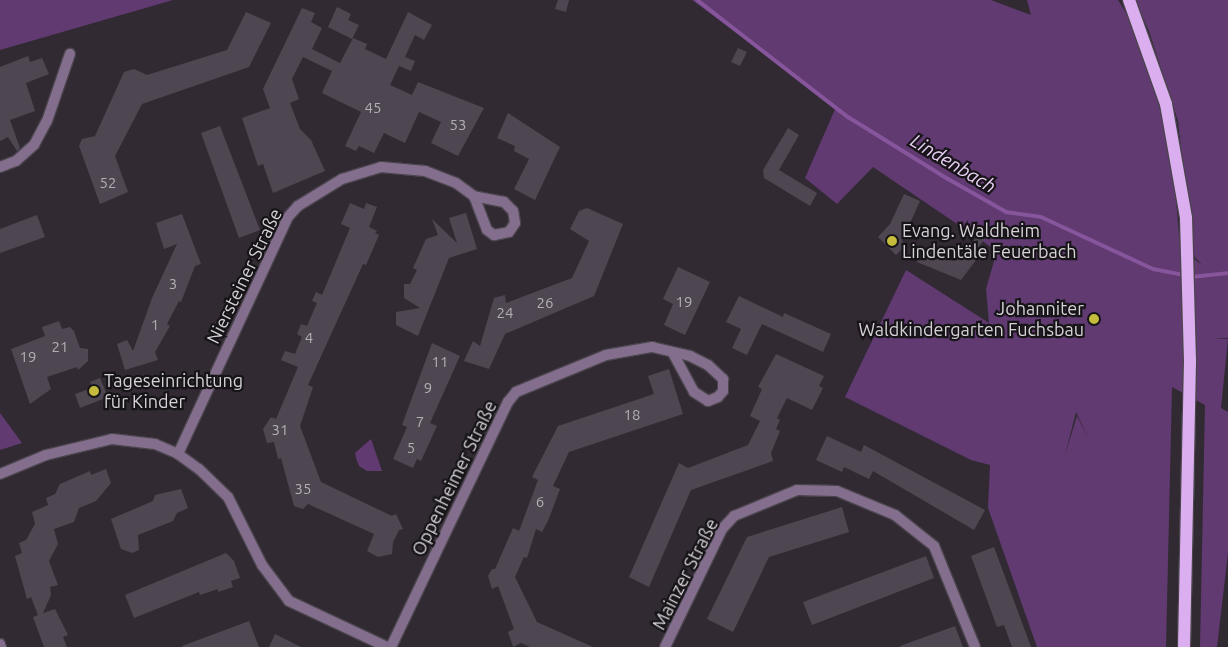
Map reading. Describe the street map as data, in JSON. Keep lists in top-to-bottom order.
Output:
{
  "streets": {
    "street": ["Niersteiner Straße", "Oppenheimer Straße", "Mainzer Straße"]
  },
  "water": ["Lindenbach"],
  "places": ["Evang. Waldheim Lindentäle Feuerbach", "Johanniter Waldkindergarten Fuchsbau", "Tageseinrichtung für Kinder"],
  "house_numbers": [
    "45",
    "53",
    "52",
    "3",
    "19",
    "26",
    "24",
    "1",
    "4",
    "21",
    "19",
    "11",
    "9",
    "18",
    "7",
    "31",
    "5",
    "35",
    "6"
  ]
}
